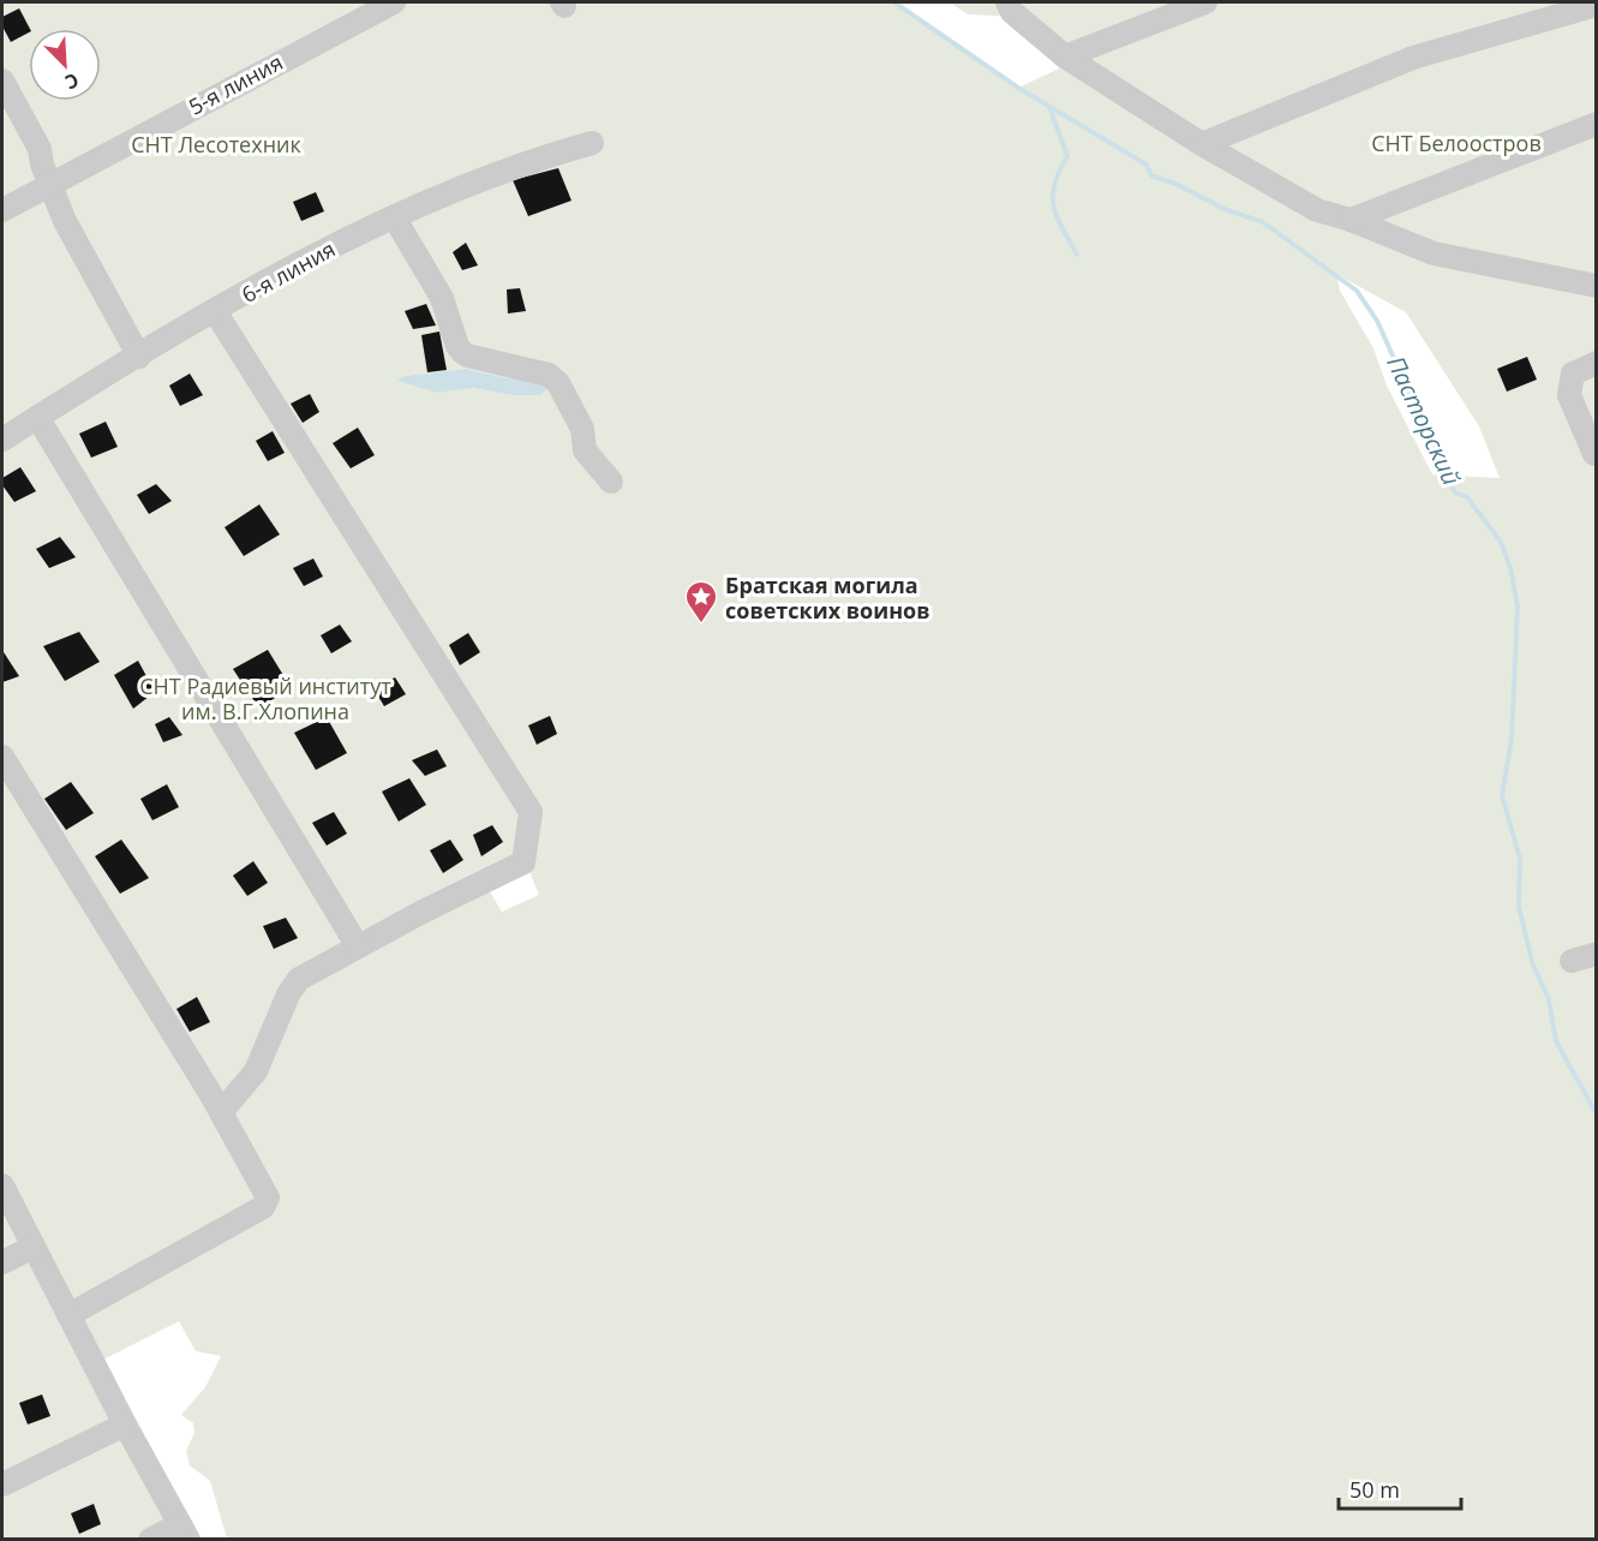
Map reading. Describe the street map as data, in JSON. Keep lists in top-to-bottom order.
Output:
{
  "streets": {
    "street": ["5-я линия", "6-я линия"]
  },
  "water": ["Пасторский"],
  "parks": ["СНТ Белоостров", "СНТ Лесотехник", "СНТ Радиевый институт им. В.Г.Хлопина"],
  "places": {
    "place": ["Братская могила советских воинов"]
  },
  "scale_bar": "50 m",
  "north": "bottom right"
}
